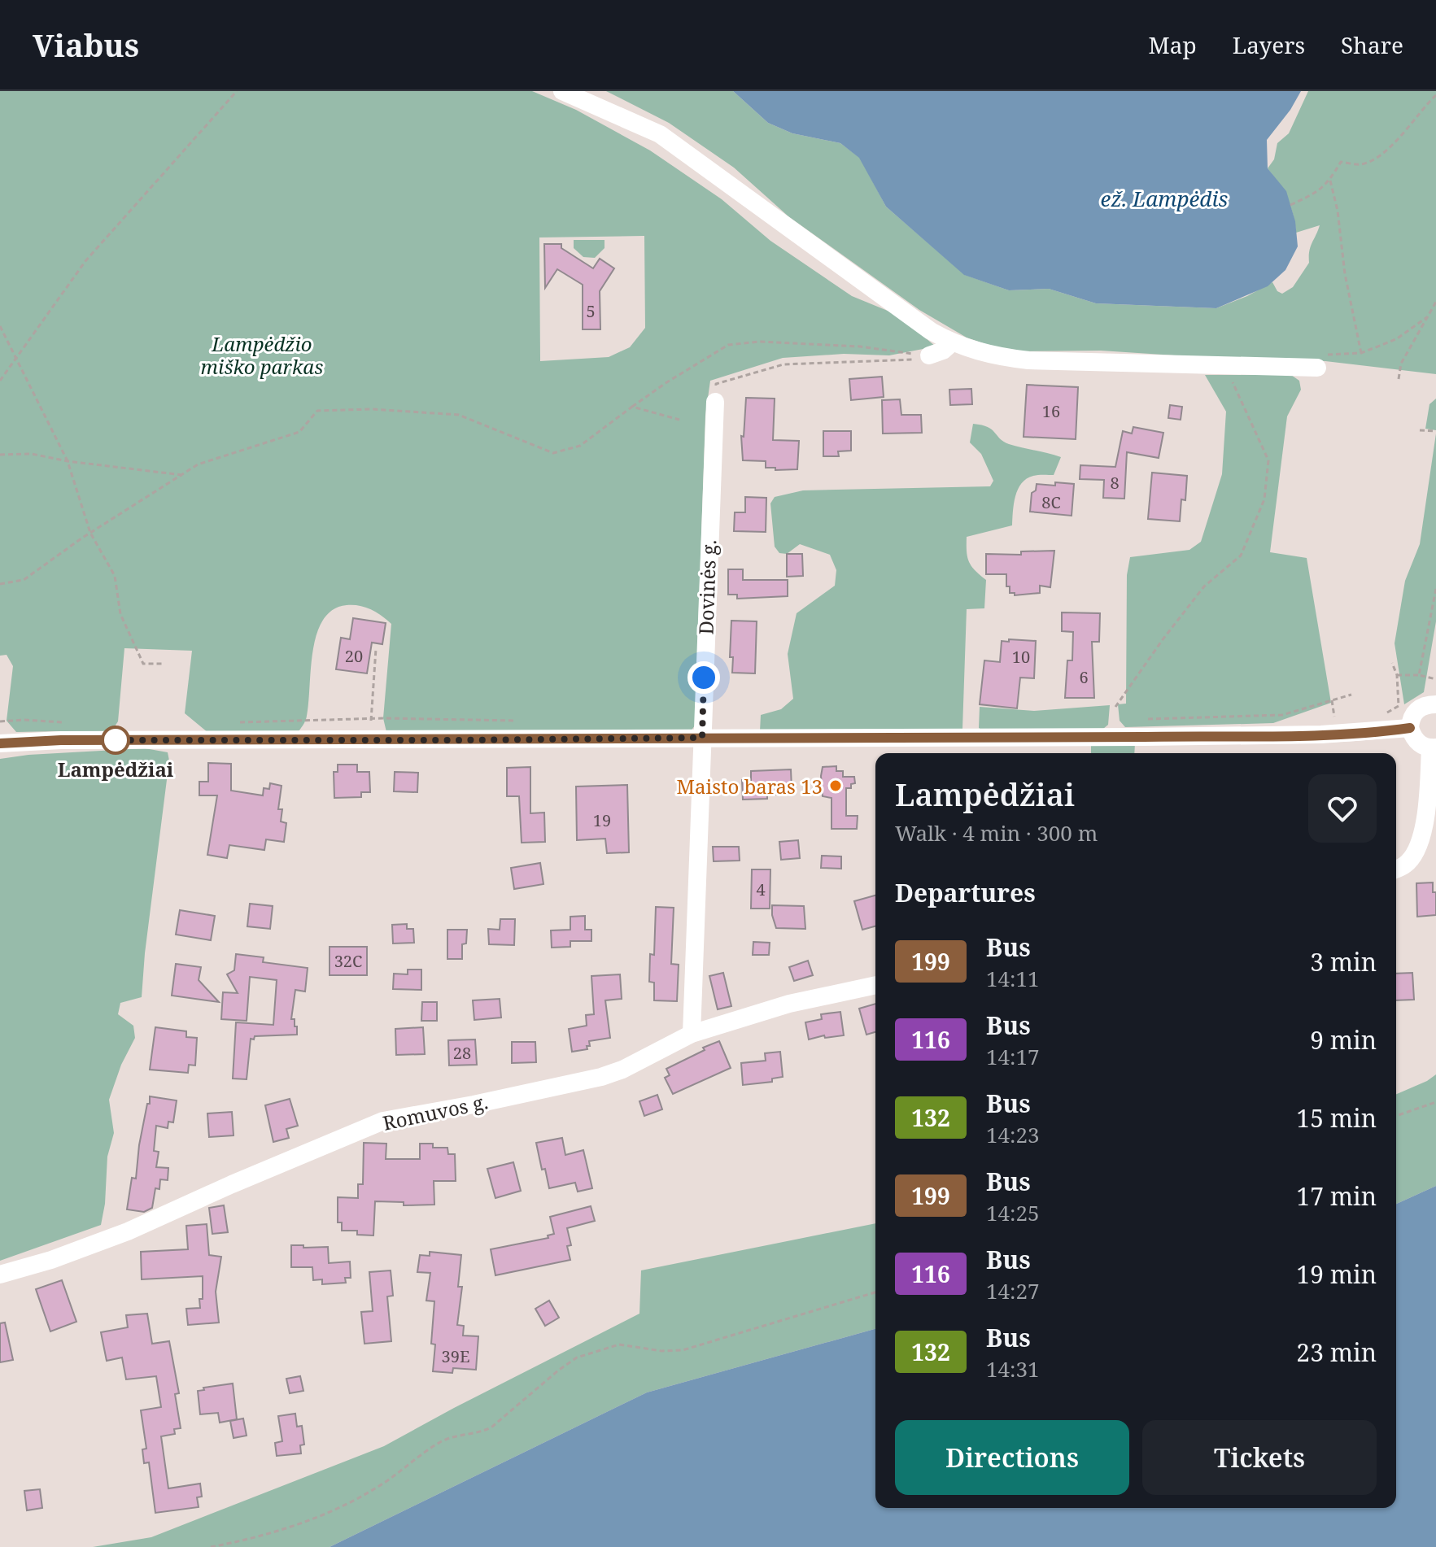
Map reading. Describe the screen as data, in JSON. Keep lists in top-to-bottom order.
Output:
{
  "streets": {
    "street": ["Dovinės g.", "Romuvos g."]
  },
  "crossings": [
    ["Dovinės g.", "Romuvos g."]
  ],
  "water": ["ež. Lampėdis"],
  "parks": ["Lampėdžio miško parkas"],
  "places": ["Lampėdžiai", "Maisto baras 13"],
  "lines": ["bus line 199"],
  "house_numbers": [
    "5",
    "16",
    "8",
    "8C",
    "20",
    "10",
    "6",
    "19",
    "4",
    "32C",
    "28",
    "39E"
  ],
  "page": {
    "header": "Viabus",
    "nav": ["Map", "Layers", "Share"],
    "heading": [
      ["Lampėdžiai", "Walk · 4 min · 300 m"],
      "Departures"
    ],
    "list": [
      {
        "mark": "199",
        "name": "Bus",
        "note": "14:11",
        "value": "3 min"
      },
      {
        "mark": "116",
        "name": "Bus",
        "note": "14:17",
        "value": "9 min"
      },
      {
        "mark": "132",
        "name": "Bus",
        "note": "14:23",
        "value": "15 min"
      },
      {
        "mark": "199",
        "name": "Bus",
        "note": "14:25",
        "value": "17 min"
      },
      {
        "mark": "116",
        "name": "Bus",
        "note": "14:27",
        "value": "19 min"
      },
      {
        "mark": "132",
        "name": "Bus",
        "note": "14:31",
        "value": "23 min"
      }
    ],
    "buttons": ["Directions", "Tickets"]
  }
}
